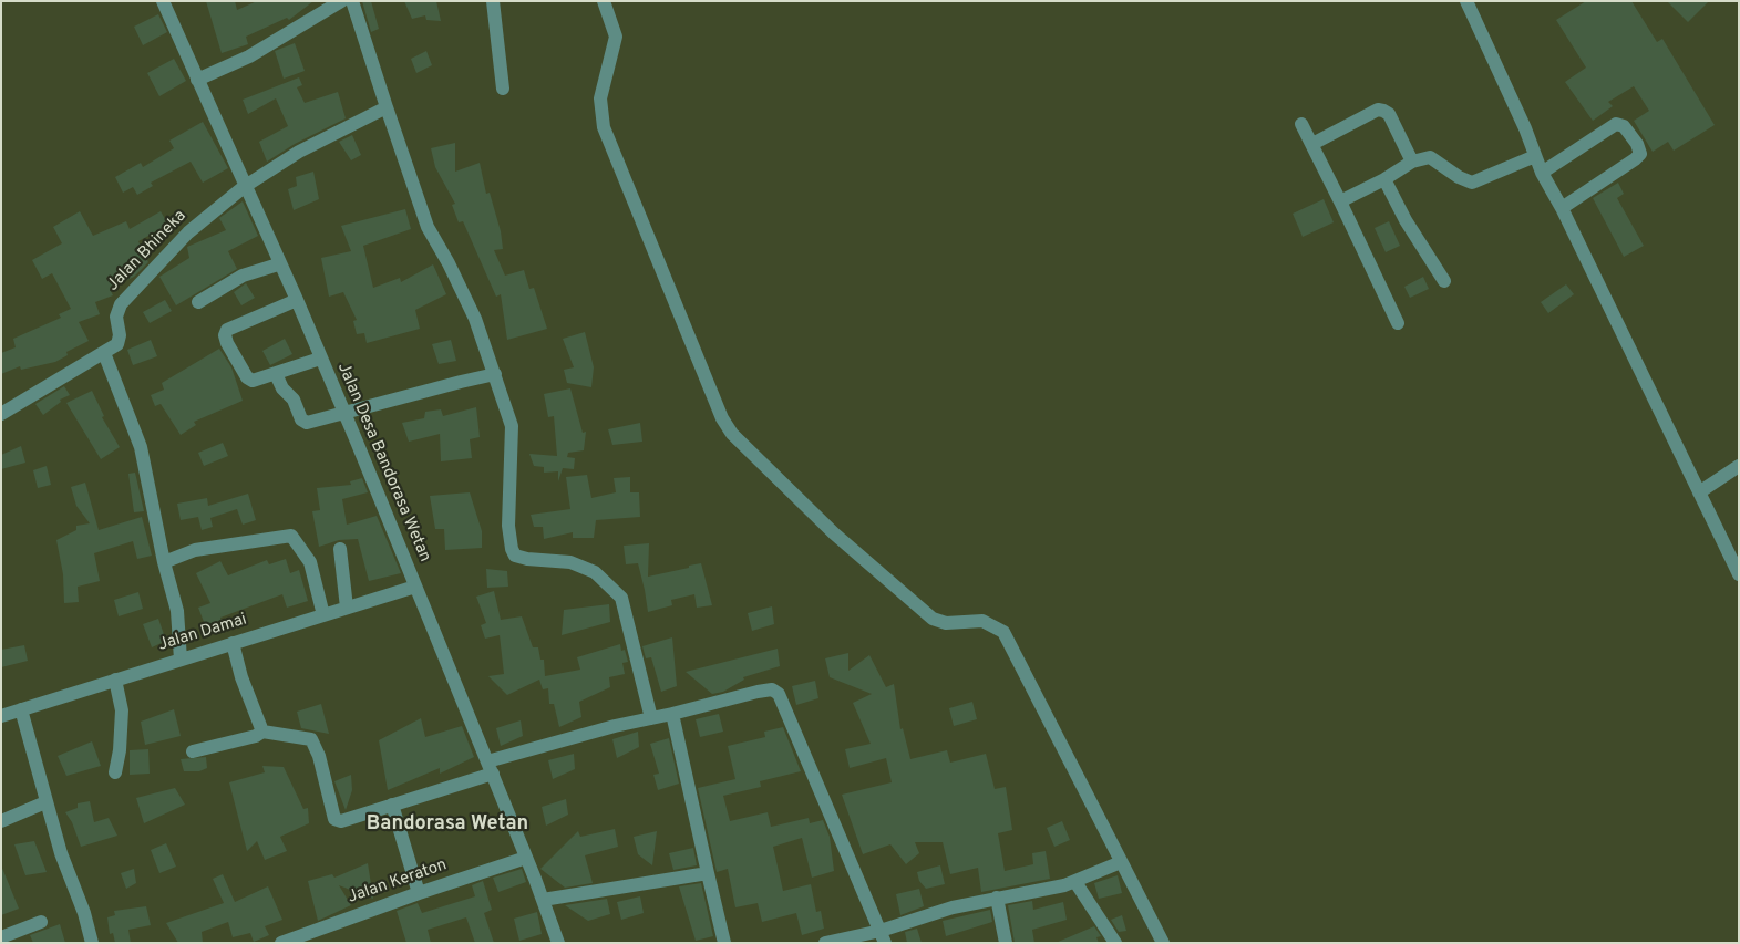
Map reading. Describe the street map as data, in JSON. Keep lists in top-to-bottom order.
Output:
{
  "streets": {
    "street": [
      "Jalan Bhineka",
      "Jalan Desa Bandorasa Wetan",
      "Jalan Damai",
      "Jalan Keraton"
    ]
  },
  "crossings": [
    ["Jalan Bhineka", "Jalan Desa Bandorasa Wetan"],
    ["Jalan Desa Bandorasa Wetan", "Jalan Damai"],
    ["Jalan Desa Bandorasa Wetan", "Jalan Keraton"]
  ],
  "districts": ["Bandorasa Wetan"]
}
